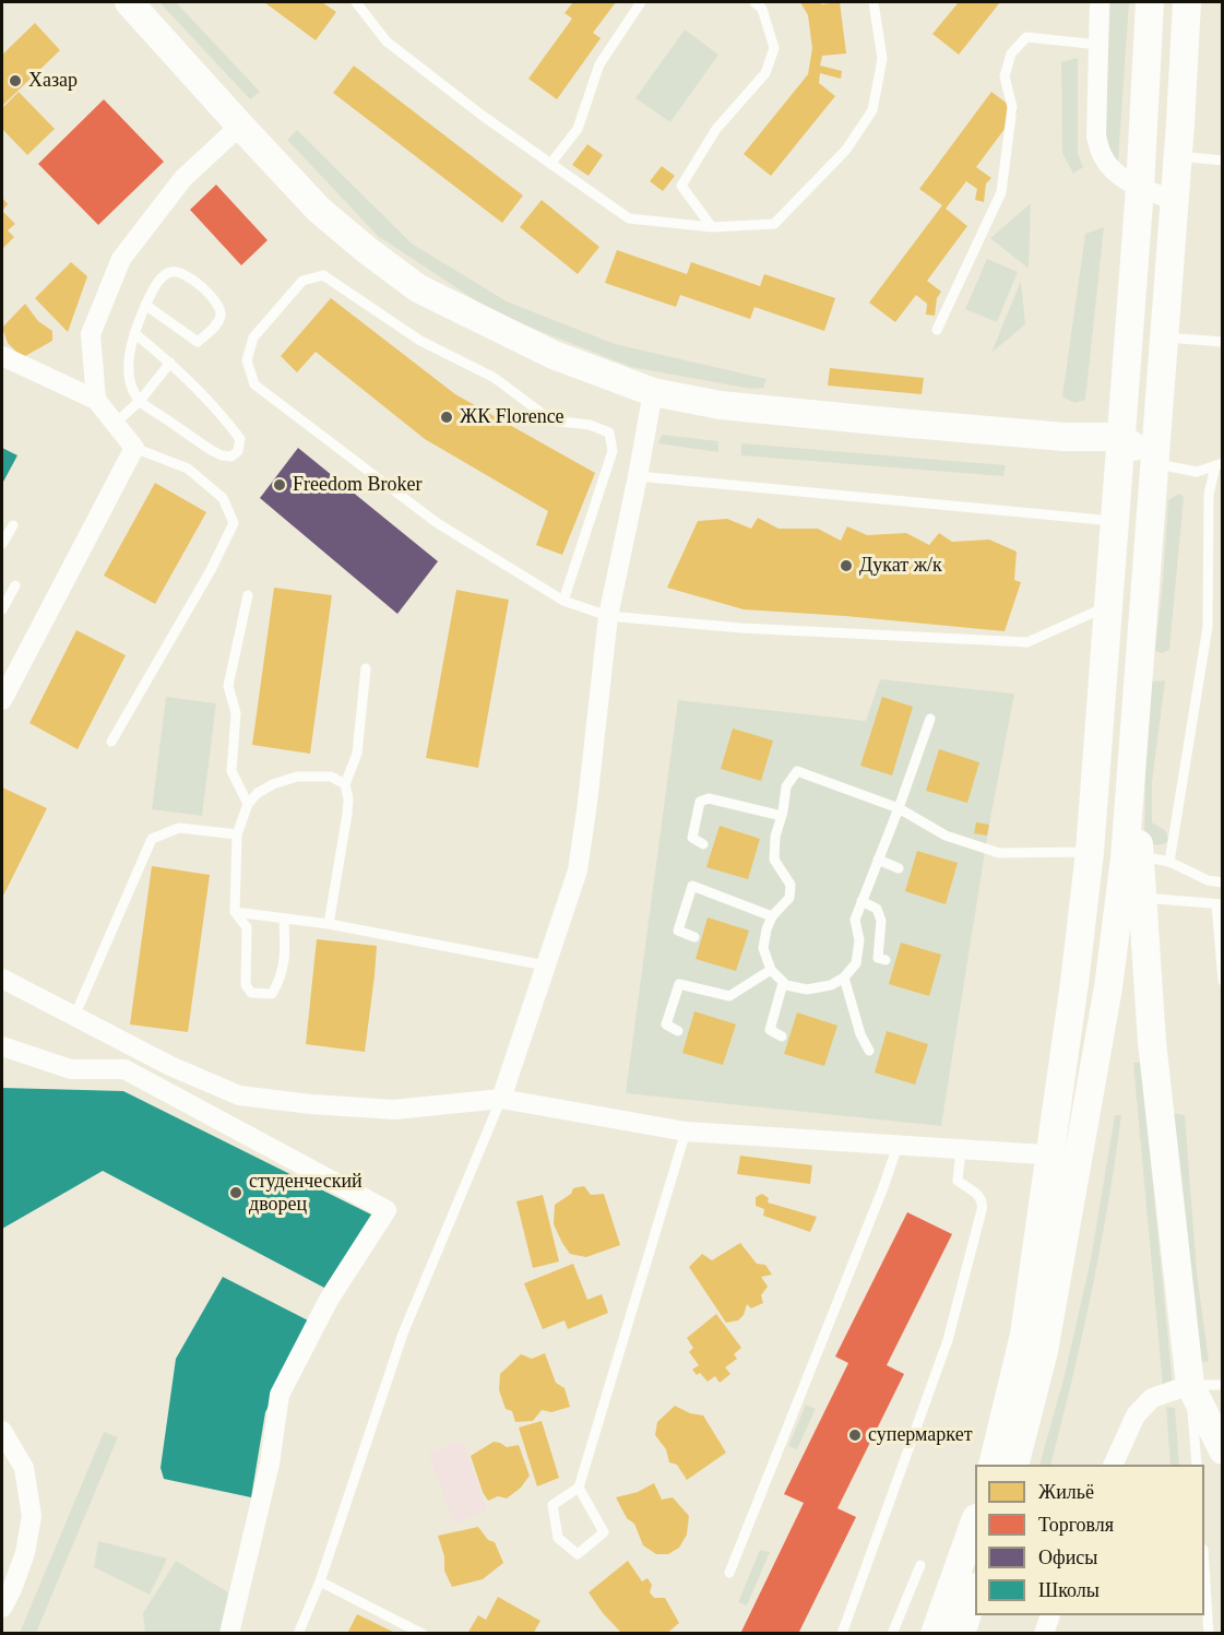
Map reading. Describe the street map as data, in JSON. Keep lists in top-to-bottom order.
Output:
{
  "places": [
    "Хазар",
    "ЖК Florence",
    "Freedom Broker",
    "Дукат ж/к",
    "студенческий дворец",
    "супермаркет"
  ],
  "legend": [
    "Жильё",
    "Торговля",
    "Офисы",
    "Школы"
  ]
}
